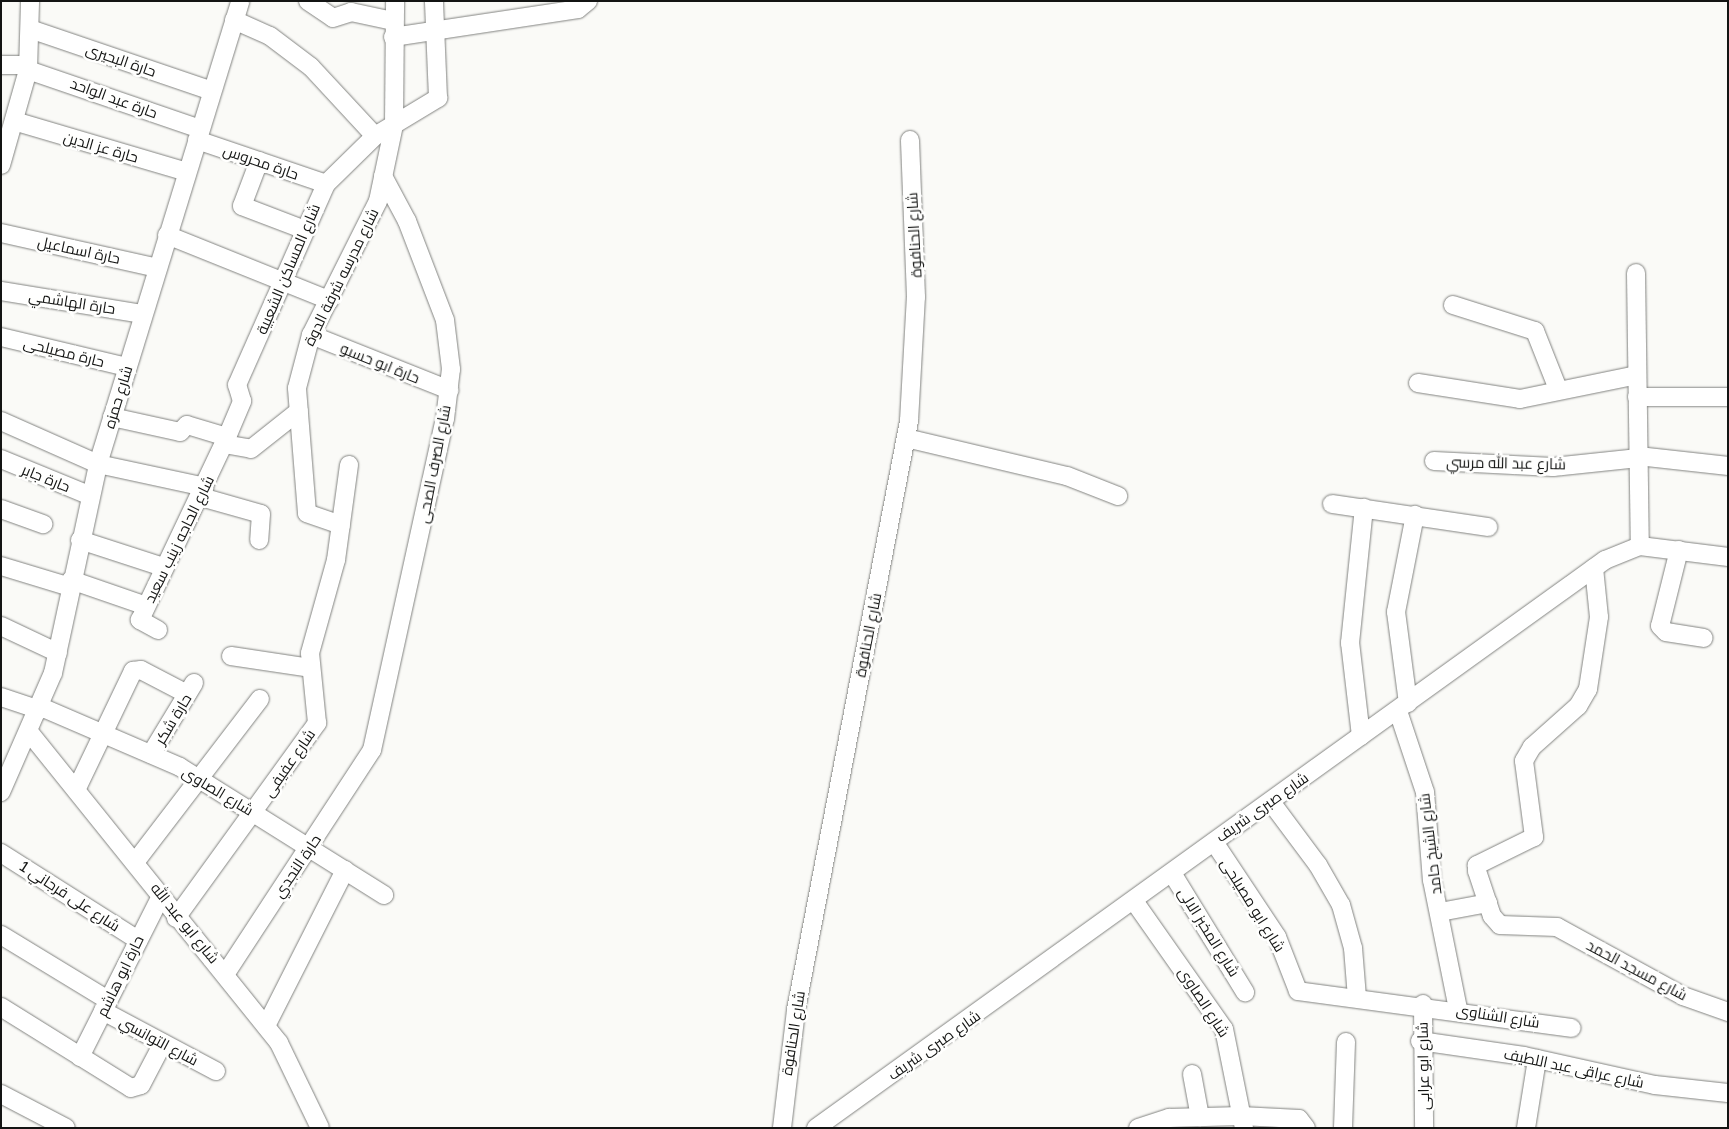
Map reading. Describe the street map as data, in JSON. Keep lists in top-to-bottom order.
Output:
{
  "streets": {
    "street": [
      "حارة البحيرى",
      "حارة عبد الواحد",
      "حارة عز الدين",
      "حارة محروس",
      "شارع الحنافوة",
      "حارة اسماعيل",
      "شارع المساكن الشعبية",
      "شارع مدرسه شرفة الدوة",
      "حارة الهاشمي",
      "حارة مصيلحى",
      "حارة ابو حسبو",
      "شارع حمزه",
      "شارع عبد الله مرسي",
      "شارع الصرف الصحى",
      "حارة جابر",
      "شارع الحاجه زينب سعيد",
      "حارة شكر",
      "شارع عفيفى",
      "شارع الصاوى",
      "شارع صبرى شريف",
      "شارع الشيخ حامد",
      "حارة النجدي",
      "شارع على فرجاني 1",
      "شارع ابو مصيلحى",
      "شارع ابو عبد الله",
      "شارع المخبز الالى",
      "شارع مسجد الحمد",
      "حارة ابو هاشم",
      "شارع الشناوى",
      "شارع التوانسي",
      "شارع ابو عرابى",
      "شارع عراقى عبد اللطيف"
    ]
  },
  "crossings": [
    ["حارة البحيرى", "شارع حمزه"],
    ["حارة عبد الواحد", "حارة محروس"],
    ["حارة عبد الواحد", "شارع حمزه"],
    ["حارة عز الدين", "شارع حمزه"],
    ["حارة محروس", "شارع المساكن الشعبية"],
    ["حارة محروس", "شارع حمزه"],
    ["حارة اسماعيل", "شارع حمزه"],
    ["شارع المساكن الشعبية", "شارع مدرسه شرفة الدوة"],
    ["شارع المساكن الشعبية", "شارع الحاجه زينب سعيد"],
    ["شارع مدرسه شرفة الدوة", "حارة ابو حسبو"],
    ["شارع مدرسه شرفة الدوة", "شارع الصرف الصحى"],
    ["شارع مدرسه شرفة الدوة", "شارع عفيفى"],
    ["حارة الهاشمي", "شارع حمزه"],
    ["حارة مصيلحى", "شارع حمزه"],
    ["حارة ابو حسبو", "شارع الصرف الصحى"],
    ["شارع حمزه", "حارة جابر"],
    ["شارع حمزه", "شارع الصاوى"],
    ["شارع حمزه", "شارع ابو عبد الله"],
    ["شارع الصرف الصحى", "حارة النجدي"],
    ["حارة شكر", "شارع الصاوى"],
    ["شارع عفيفى", "شارع الصاوى"],
    ["شارع عفيفى", "شارع ابو عبد الله"],
    ["شارع الصاوى", "شارع صبرى شريف"],
    ["شارع الصاوى", "حارة النجدي"],
    ["شارع صبرى شريف", "شارع الشيخ حامد"],
    ["شارع صبرى شريف", "شارع ابو مصيلحى"],
    ["شارع صبرى شريف", "شارع المخبز الالى"],
    ["شارع الشيخ حامد", "شارع الشناوى"],
    ["حارة النجدي", "شارع ابو عبد الله"],
    ["شارع على فرجاني 1", "حارة ابو هاشم"],
    ["شارع ابو مصيلحى", "شارع الشناوى"],
    ["شارع ابو مصيلحى", "شارع ابو عرابى"],
    ["شارع ابو عبد الله", "حارة ابو هاشم"],
    ["حارة ابو هاشم", "شارع التوانسي"],
    ["شارع الشناوى", "شارع ابو عرابى"],
    ["شارع ابو عرابى", "شارع عراقى عبد اللطيف"]
  ]
}
